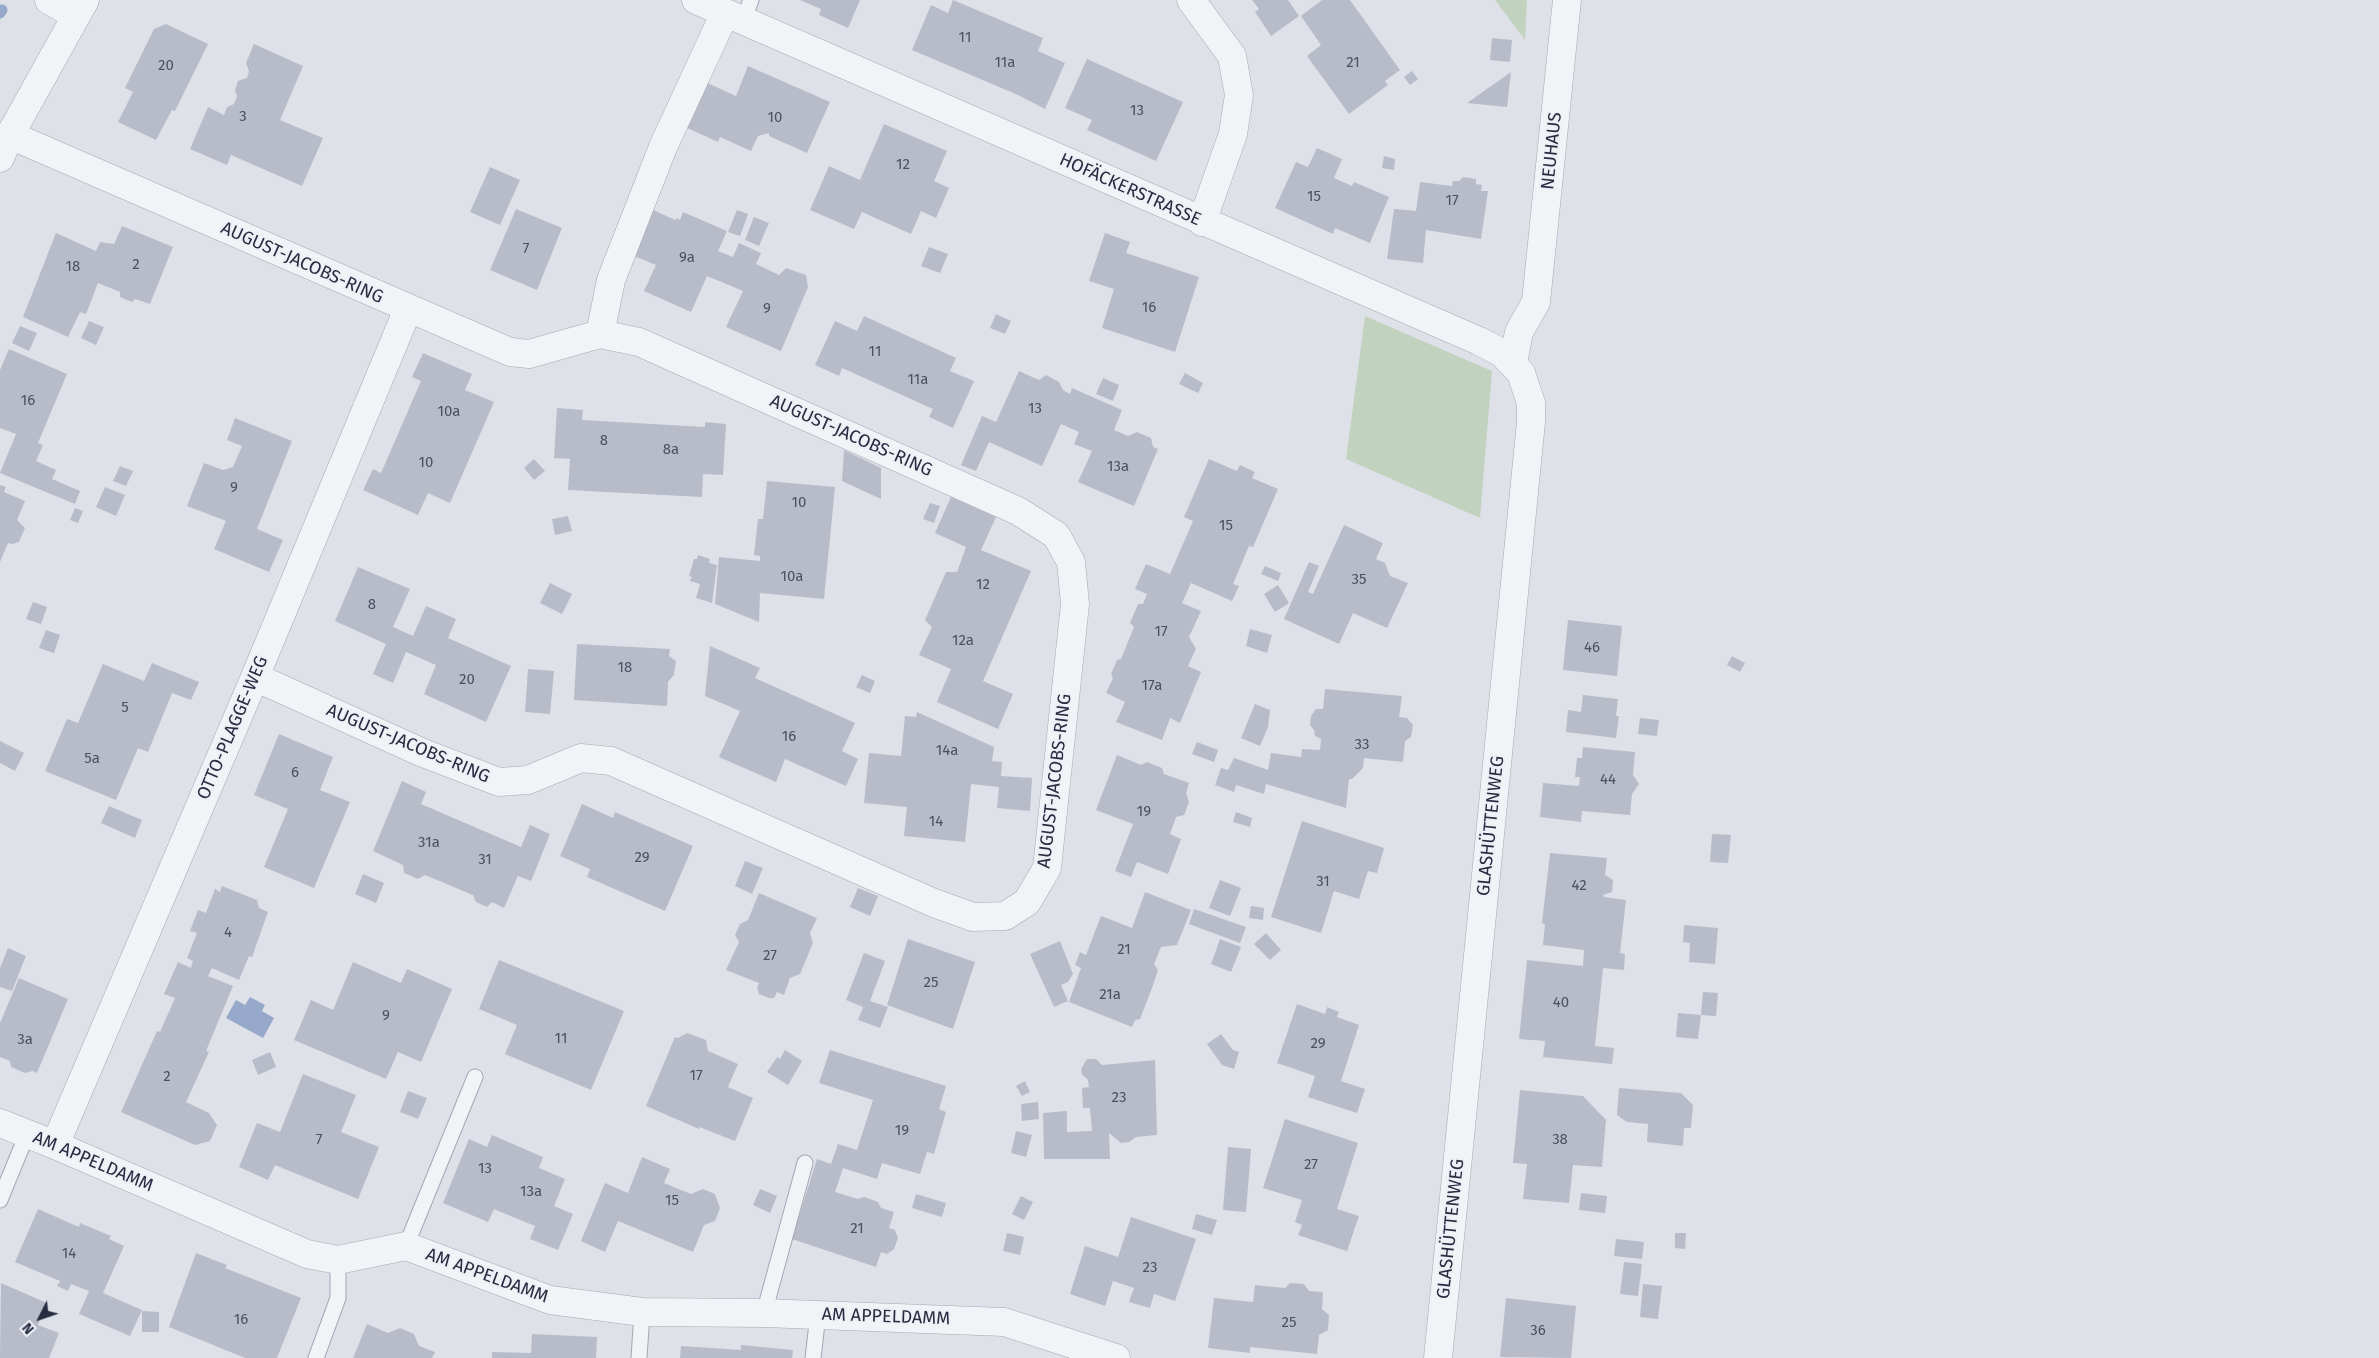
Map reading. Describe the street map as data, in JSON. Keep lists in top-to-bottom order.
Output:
{
  "streets": {
    "street": [
      "NEUHAUS",
      "HOFÄCKERSTRASSE",
      "AUGUST-JACOBS-RING",
      "OTTO-PLAGGE-WEG",
      "GLASHÜTTENWEG",
      "AM APPELDAMM"
    ]
  },
  "crossings": [
    ["NEUHAUS", "HOFÄCKERSTRASSE"],
    ["NEUHAUS", "GLASHÜTTENWEG"],
    ["HOFÄCKERSTRASSE", "GLASHÜTTENWEG"],
    ["AUGUST-JACOBS-RING", "OTTO-PLAGGE-WEG"],
    ["OTTO-PLAGGE-WEG", "AM APPELDAMM"]
  ],
  "house_numbers": [
    "11",
    "11a",
    "21",
    "20",
    "13",
    "3",
    "10",
    "12",
    "15",
    "17",
    "7",
    "9a",
    "2",
    "18",
    "16",
    "9",
    "11",
    "11a",
    "16",
    "13",
    "10a",
    "8",
    "8a",
    "10",
    "13a",
    "9",
    "10",
    "15",
    "10a",
    "35",
    "12",
    "8",
    "17",
    "12a",
    "46",
    "18",
    "20",
    "17a",
    "5",
    "16",
    "33",
    "14a",
    "5a",
    "6",
    "44",
    "19",
    "14",
    "31a",
    "29",
    "31",
    "31",
    "42",
    "4",
    "21",
    "27",
    "25",
    "21a",
    "40",
    "9",
    "11",
    "3a",
    "29",
    "17",
    "2",
    "23",
    "19",
    "7",
    "38",
    "27",
    "13",
    "13a",
    "15",
    "21",
    "14",
    "23",
    "16",
    "25",
    "36"
  ],
  "north": "bottom left"
}
